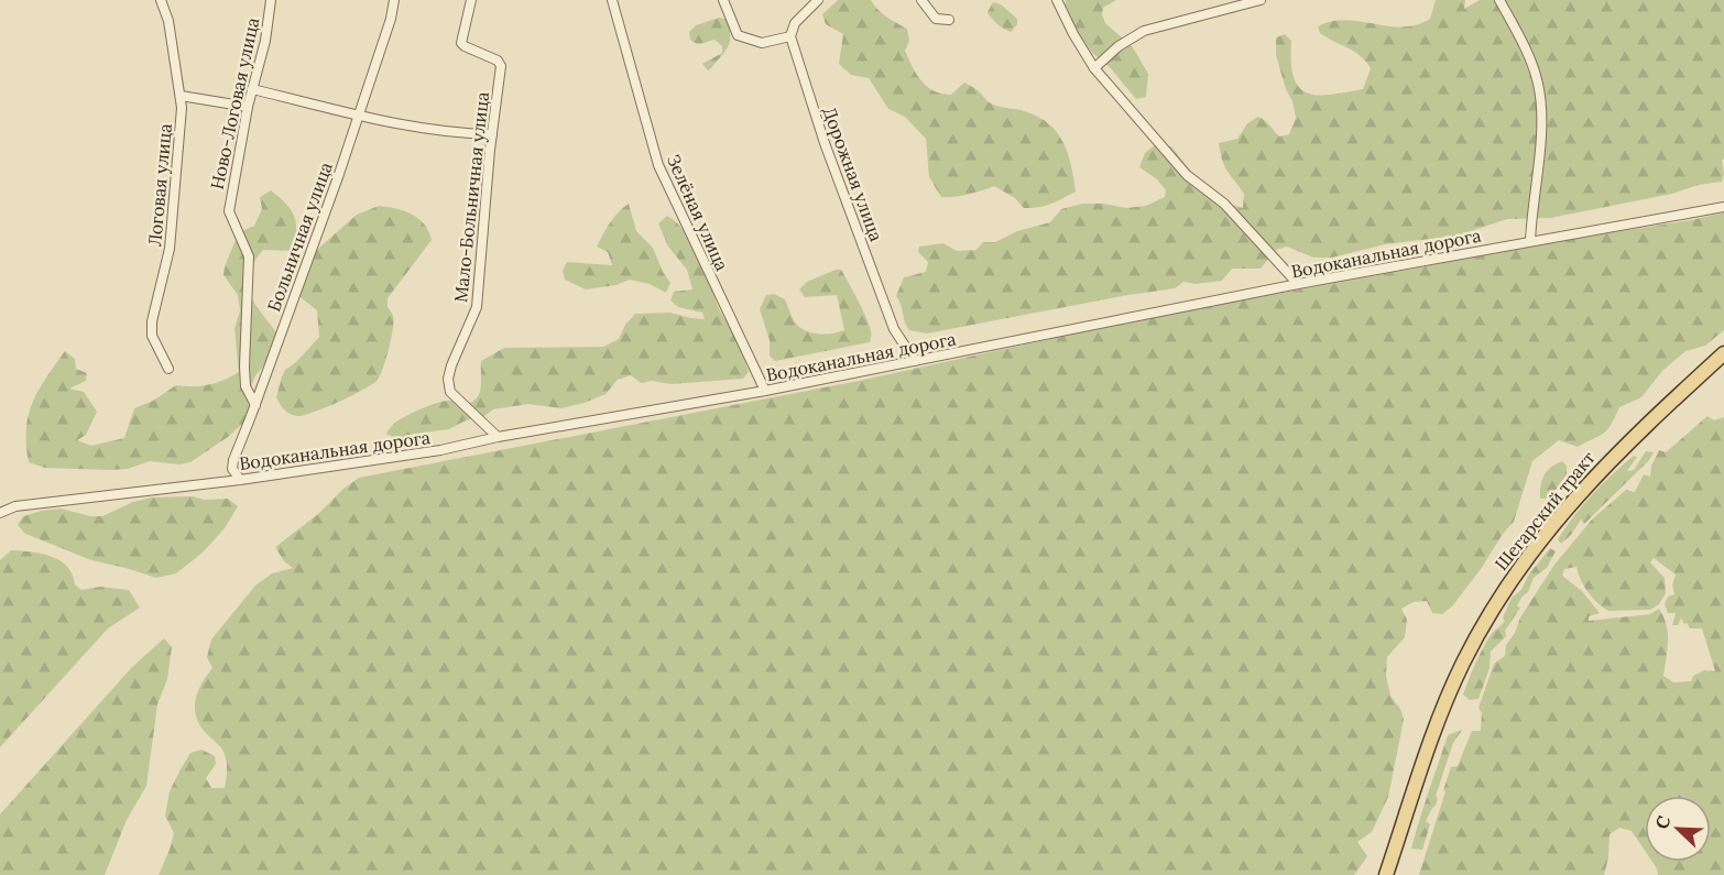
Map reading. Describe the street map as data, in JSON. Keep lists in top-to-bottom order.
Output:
{
  "streets": {
    "main road": ["Шегарский тракт"],
    "street": [
      "Ново-Логовая улица",
      "Дорожная улица",
      "Логовая улица",
      "Мало-Больничная улица",
      "Зелёная улица",
      "Больничная улица",
      "Водоканальная дорога"
    ]
  },
  "crossings": [
    ["Ново-Логовая улица", "Больничная улица"],
    ["Дорожная улица", "Водоканальная дорога"],
    ["Мало-Больничная улица", "Водоканальная дорога"],
    ["Зелёная улица", "Водоканальная дорога"],
    ["Больничная улица", "Водоканальная дорога"]
  ],
  "north": "top left"
}
